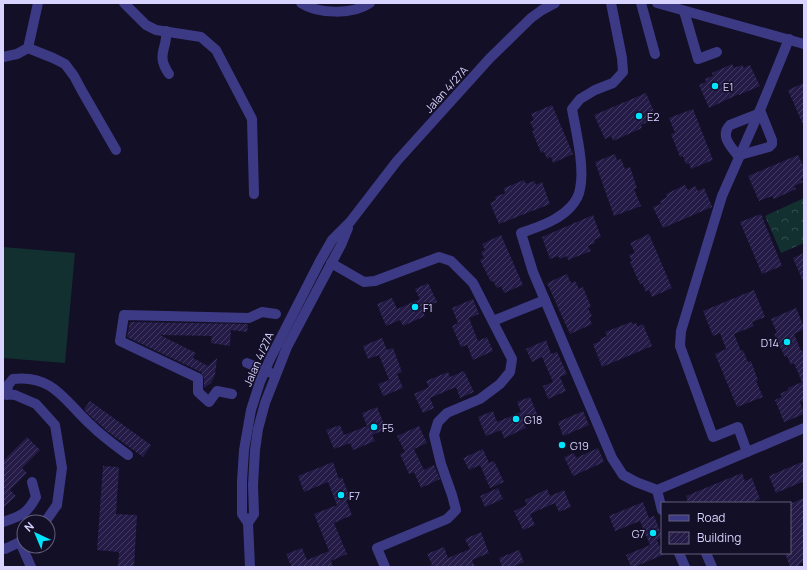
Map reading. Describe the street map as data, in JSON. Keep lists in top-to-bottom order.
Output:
{
  "streets": {
    "street": ["Jalan 4/27A"]
  },
  "places": [
    "E1",
    "E2",
    "F1",
    "D14",
    "G18",
    "F5",
    "G19",
    "F7",
    "G7"
  ],
  "legend": ["Road", "Building"],
  "north": "top left"
}
